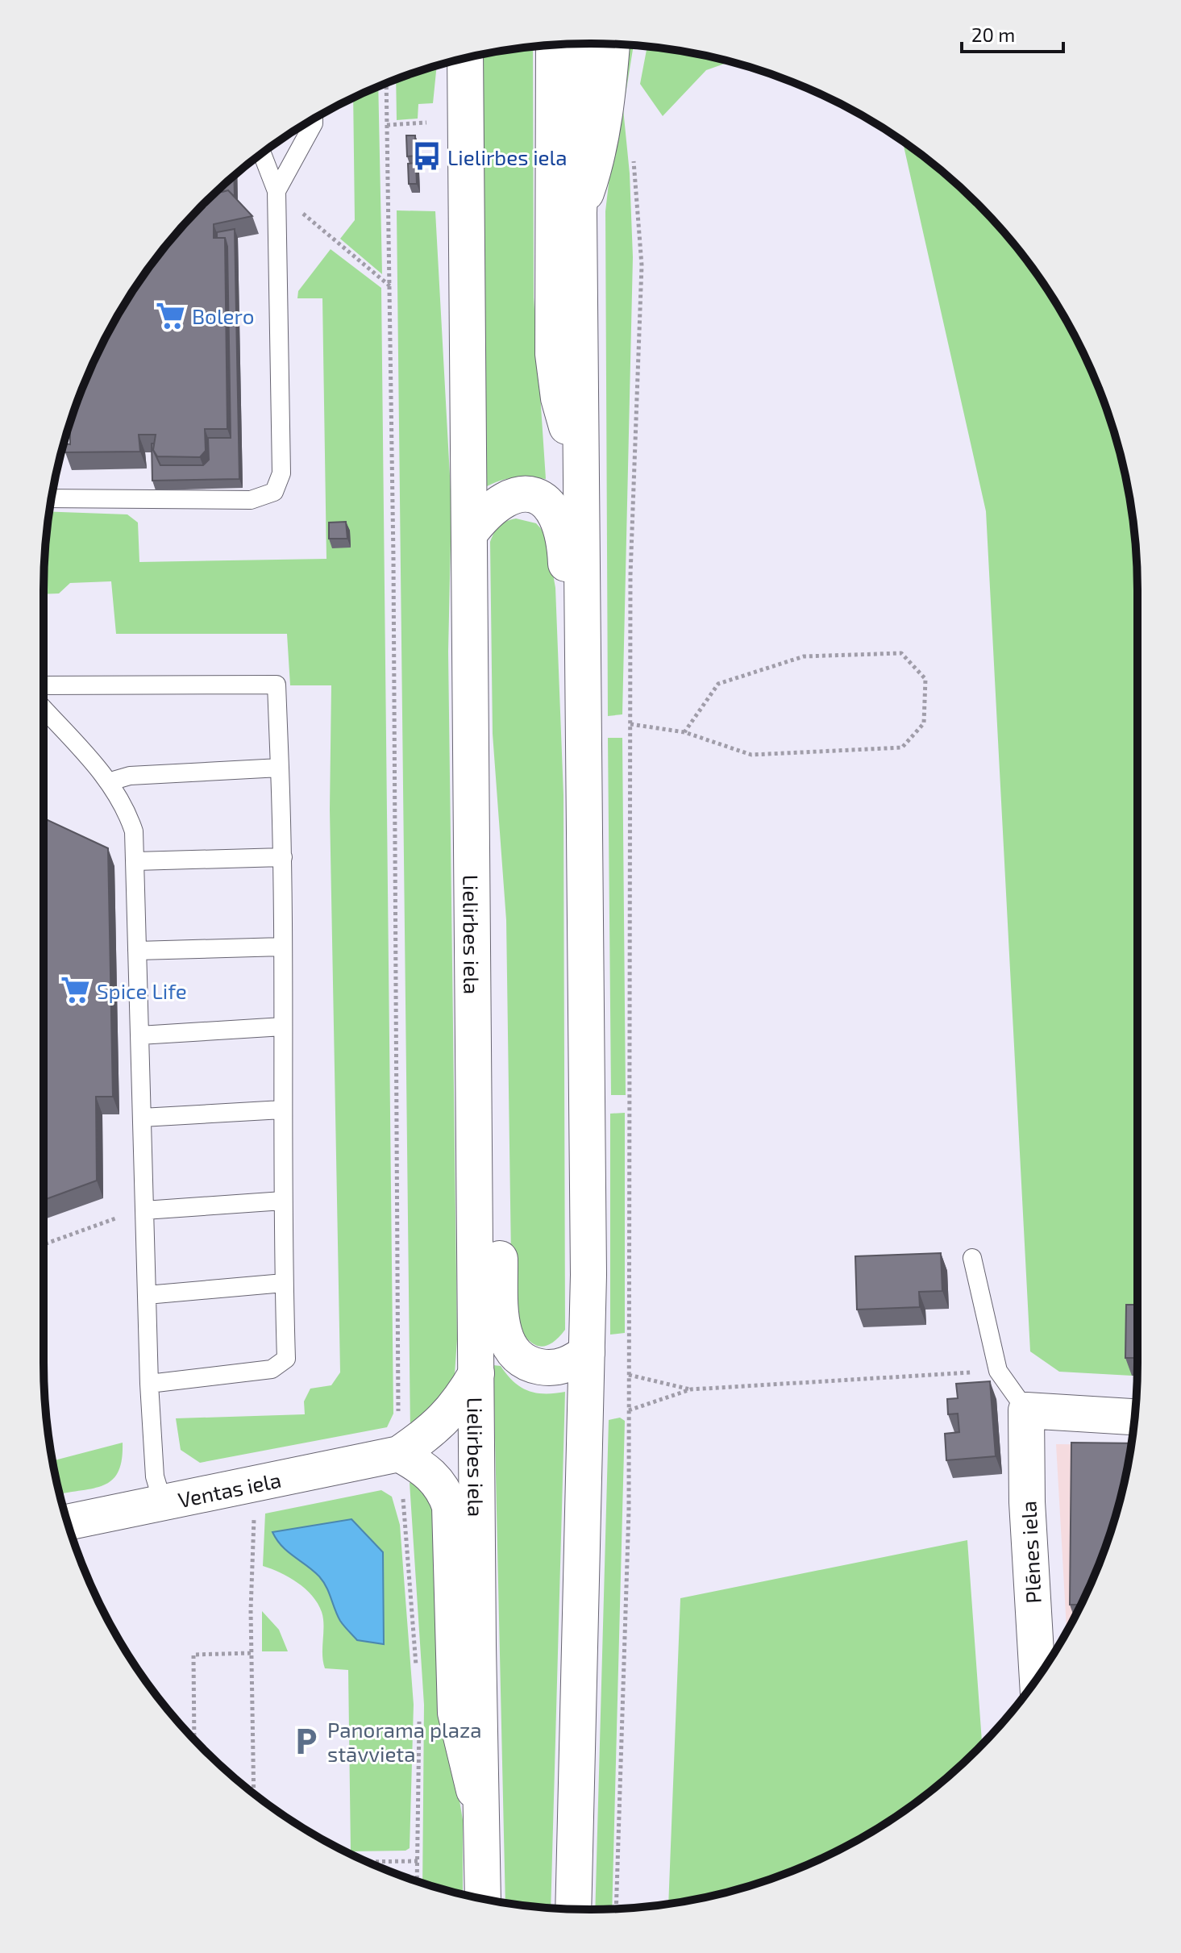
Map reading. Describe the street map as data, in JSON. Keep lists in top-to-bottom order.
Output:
{
  "streets": {
    "main road": ["Lielirbes iela", "Ventas iela", "Plēnes iela"]
  },
  "crossings": [
    ["Lielirbes iela", "Ventas iela"]
  ],
  "places": {
    "bus stop": ["Lielirbes iela"],
    "supermarket": ["Bolero", "Spice Life"],
    "parking": ["Panorama plaza stāvvieta"]
  },
  "scale_bar": "20 m"
}
